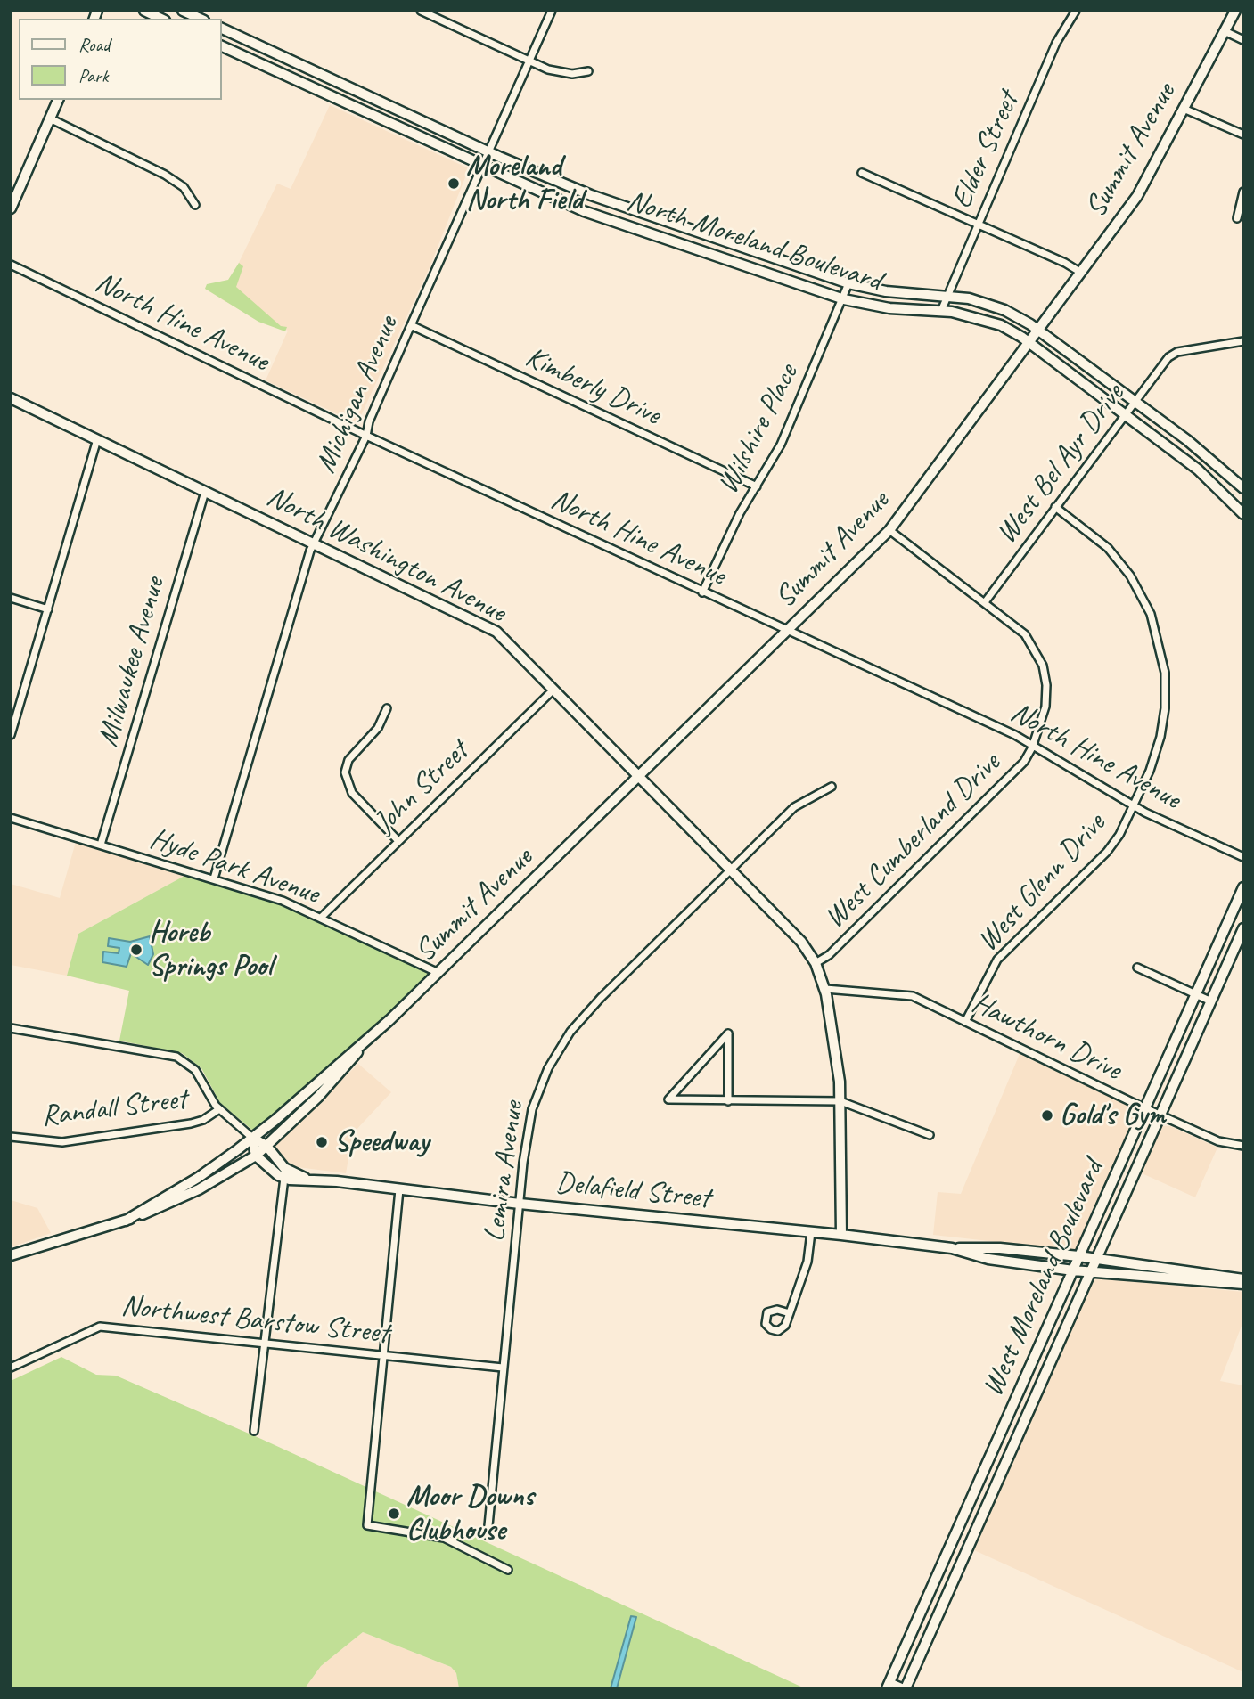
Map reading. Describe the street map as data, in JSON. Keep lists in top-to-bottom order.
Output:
{
  "streets": {
    "street": [
      "Elder Street",
      "Summit Avenue",
      "North Moreland Boulevard",
      "North Hine Avenue",
      "Kimberly Drive",
      "Michigan Avenue",
      "Wilshire Place",
      "West Bel Ayr Drive",
      "North Washington Avenue",
      "Milwaukee Avenue",
      "John Street",
      "West Cumberland Drive",
      "Hyde Park Avenue",
      "West Glenn Drive",
      "Hawthorn Drive",
      "Randall Street",
      "Lemira Avenue",
      "Delafield Street",
      "West Moreland Boulevard",
      "Northwest Barstow Street"
    ]
  },
  "crossings": [
    ["Elder Street", "North Moreland Boulevard"],
    ["Summit Avenue", "North Moreland Boulevard"],
    ["Summit Avenue", "North Hine Avenue"],
    ["Summit Avenue", "North Washington Avenue"],
    ["Summit Avenue", "West Cumberland Drive"],
    ["Summit Avenue", "Hyde Park Avenue"],
    ["Summit Avenue", "Delafield Street"],
    ["North Moreland Boulevard", "Michigan Avenue"],
    ["North Moreland Boulevard", "Wilshire Place"],
    ["North Moreland Boulevard", "West Bel Ayr Drive"],
    ["North Hine Avenue", "Michigan Avenue"],
    ["North Hine Avenue", "Wilshire Place"],
    ["North Hine Avenue", "West Cumberland Drive"],
    ["North Hine Avenue", "West Glenn Drive"],
    ["Kimberly Drive", "Michigan Avenue"],
    ["Kimberly Drive", "Wilshire Place"],
    ["Michigan Avenue", "North Washington Avenue"],
    ["Michigan Avenue", "Hyde Park Avenue"],
    ["West Bel Ayr Drive", "West Cumberland Drive"],
    ["West Bel Ayr Drive", "West Glenn Drive"],
    ["North Washington Avenue", "Milwaukee Avenue"],
    ["North Washington Avenue", "John Street"],
    ["North Washington Avenue", "West Cumberland Drive"],
    ["North Washington Avenue", "Hawthorn Drive"],
    ["North Washington Avenue", "Lemira Avenue"],
    ["North Washington Avenue", "Delafield Street"],
    ["Milwaukee Avenue", "Hyde Park Avenue"],
    ["John Street", "Hyde Park Avenue"],
    ["West Glenn Drive", "Hawthorn Drive"],
    ["Hawthorn Drive", "West Moreland Boulevard"],
    ["Lemira Avenue", "Delafield Street"],
    ["Lemira Avenue", "Northwest Barstow Street"],
    ["Delafield Street", "West Moreland Boulevard"]
  ],
  "places": [
    "Moreland North Field",
    "Horeb Springs Pool",
    "Gold's Gym",
    "Speedway",
    "Moor Downs Clubhouse"
  ],
  "legend": ["Road", "Park"]
}
